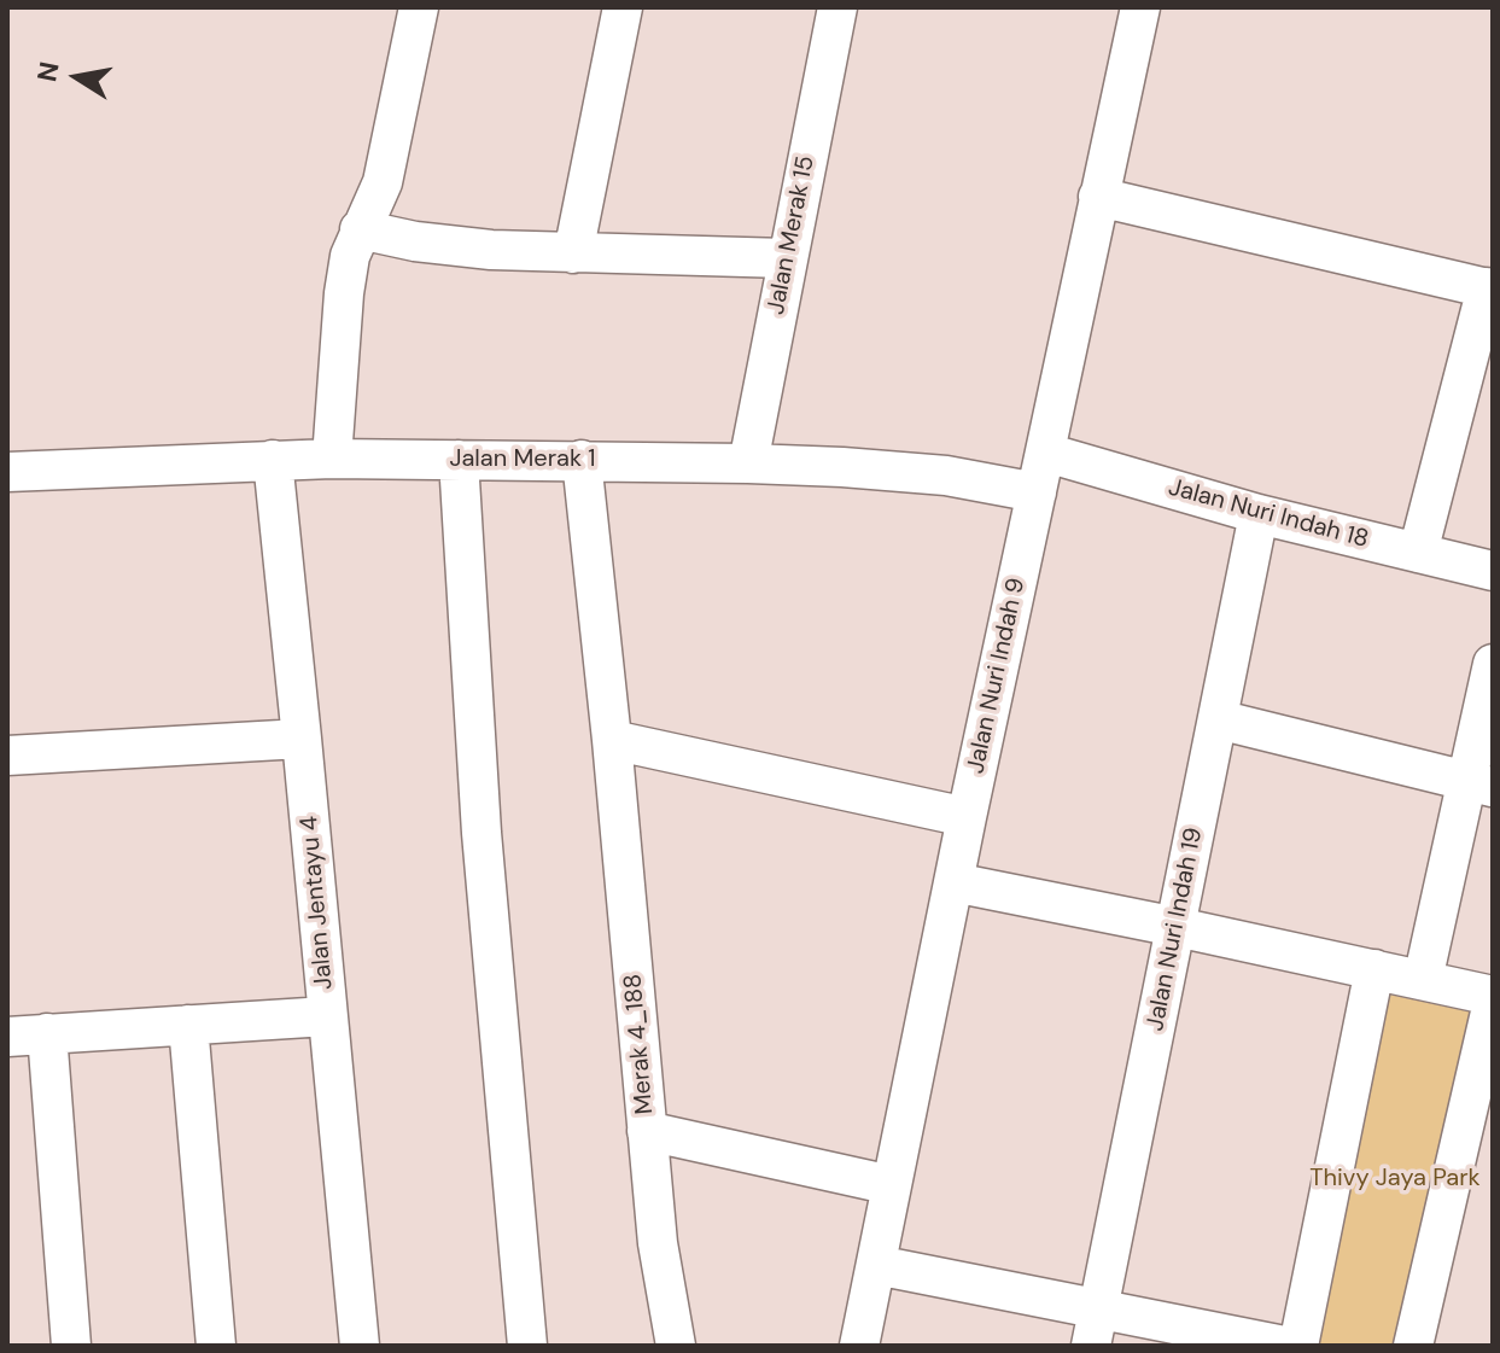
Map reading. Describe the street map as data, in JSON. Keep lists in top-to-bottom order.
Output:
{
  "streets": {
    "street": [
      "Jalan Merak 15",
      "Jalan Merak 1",
      "Jalan Nuri Indah 18",
      "Jalan Nuri Indah 9",
      "Jalan Jentayu 4",
      "Jalan Nuri Indah 19",
      "Merak 4_188"
    ]
  },
  "crossings": [
    ["Jalan Merak 15", "Jalan Merak 1"],
    ["Jalan Merak 1", "Jalan Nuri Indah 9"],
    ["Jalan Merak 1", "Jalan Jentayu 4"],
    ["Jalan Merak 1", "Merak 4_188"],
    ["Jalan Nuri Indah 18", "Jalan Nuri Indah 9"],
    ["Jalan Nuri Indah 18", "Jalan Nuri Indah 19"]
  ],
  "parks": ["Thivy Jaya Park"],
  "north": "left"
}
